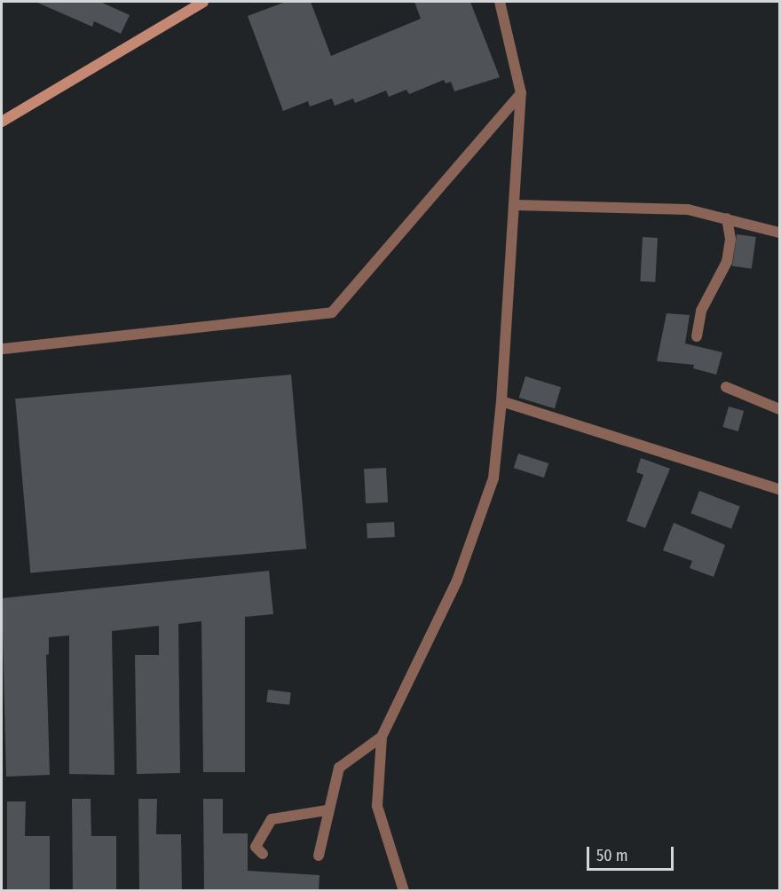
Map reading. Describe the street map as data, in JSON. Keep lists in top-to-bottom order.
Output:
{
  "scale_bar": "50 m"
}
